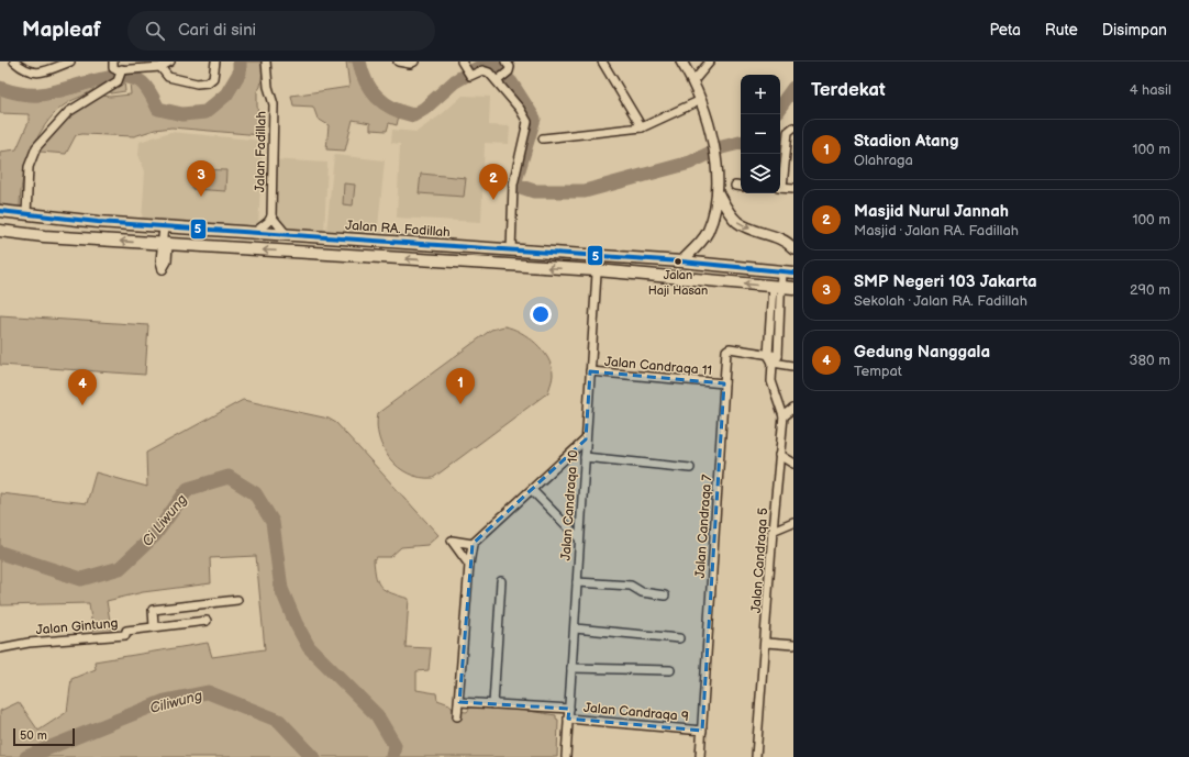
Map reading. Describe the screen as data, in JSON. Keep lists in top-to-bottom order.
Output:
{
  "streets": {
    "main road": ["Jalan RA. Fadillah"],
    "street": [
      "Jalan Fadillah",
      "Jalan Candraqa 11",
      "Jalan Candraqa 10",
      "Jalan Candraqa 7",
      "Jalan Candraqa 5",
      "Jalan Gintung",
      "Jalan Candraqa 9"
    ]
  },
  "crossings": [
    ["Jalan RA. Fadillah", "Jalan Candraqa 10"],
    ["Jalan Candraqa 11", "Jalan Candraqa 10"],
    ["Jalan Candraqa 11", "Jalan Candraqa 7"],
    ["Jalan Candraqa 10", "Jalan Candraqa 9"],
    ["Jalan Candraqa 7", "Jalan Candraqa 9"]
  ],
  "water": ["Ci Liwung", "Ciliwung"],
  "places": ["Jalan Haji Hasan"],
  "lines": ["transit line 5"],
  "scale_bar": "50 m",
  "page": {
    "header": "Mapleaf",
    "search": "Cari di sini",
    "nav": ["Peta", "Rute", "Disimpan"],
    "heading": ["Terdekat", "4 hasil"],
    "map_buttons": ["+", "−"],
    "list": [
      {
        "mark": "1",
        "name": "Stadion Atang",
        "note": "Olahraga",
        "value": "100 m"
      },
      {
        "mark": "2",
        "name": "Masjid Nurul Jannah",
        "note": "Masjid · Jalan RA. Fadillah",
        "value": "100 m"
      },
      {
        "mark": "3",
        "name": "SMP Negeri 103 Jakarta",
        "note": "Sekolah · Jalan RA. Fadillah",
        "value": "290 m"
      },
      {
        "mark": "4",
        "name": "Gedung Nanggala",
        "note": "Tempat",
        "value": "380 m"
      }
    ],
    "pins": [
      "3",
      "2",
      "1",
      "4"
    ],
    "scale": "50 m"
  }
}
